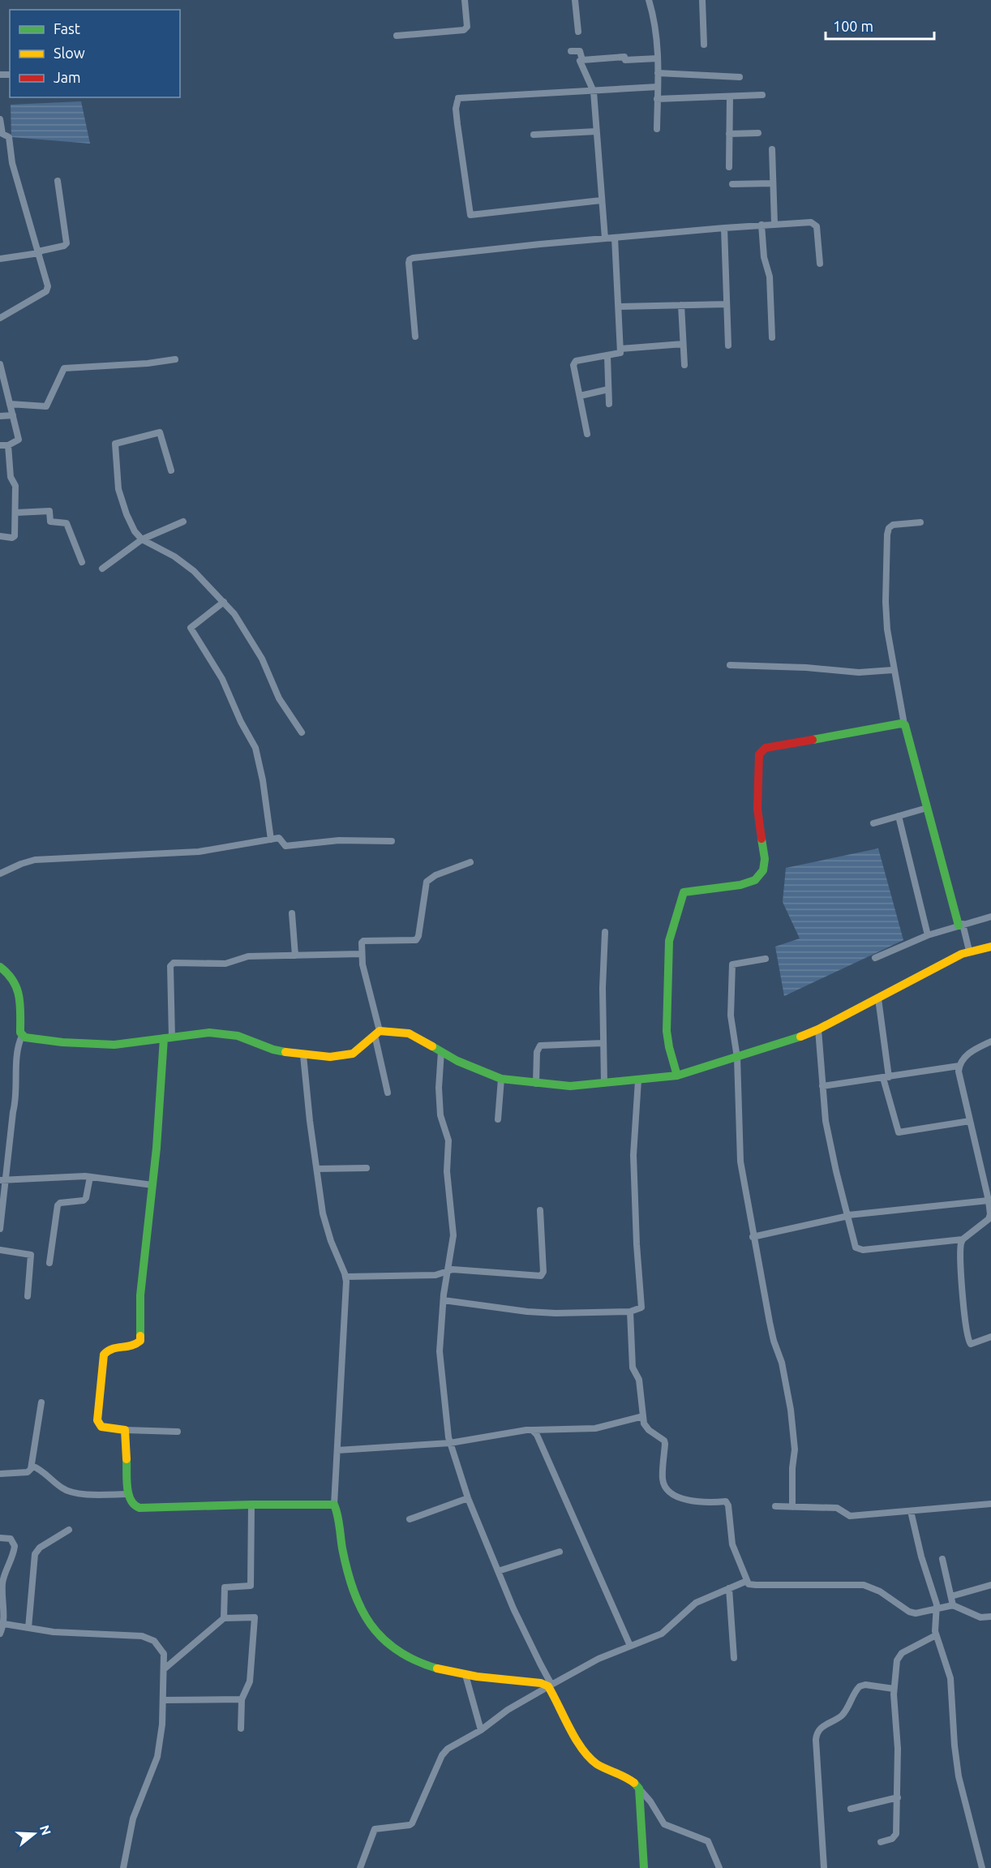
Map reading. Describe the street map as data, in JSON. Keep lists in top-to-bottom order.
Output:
{
  "legend": ["Fast", "Slow", "Jam"],
  "scale_bar": "100 m",
  "north": "right"
}
